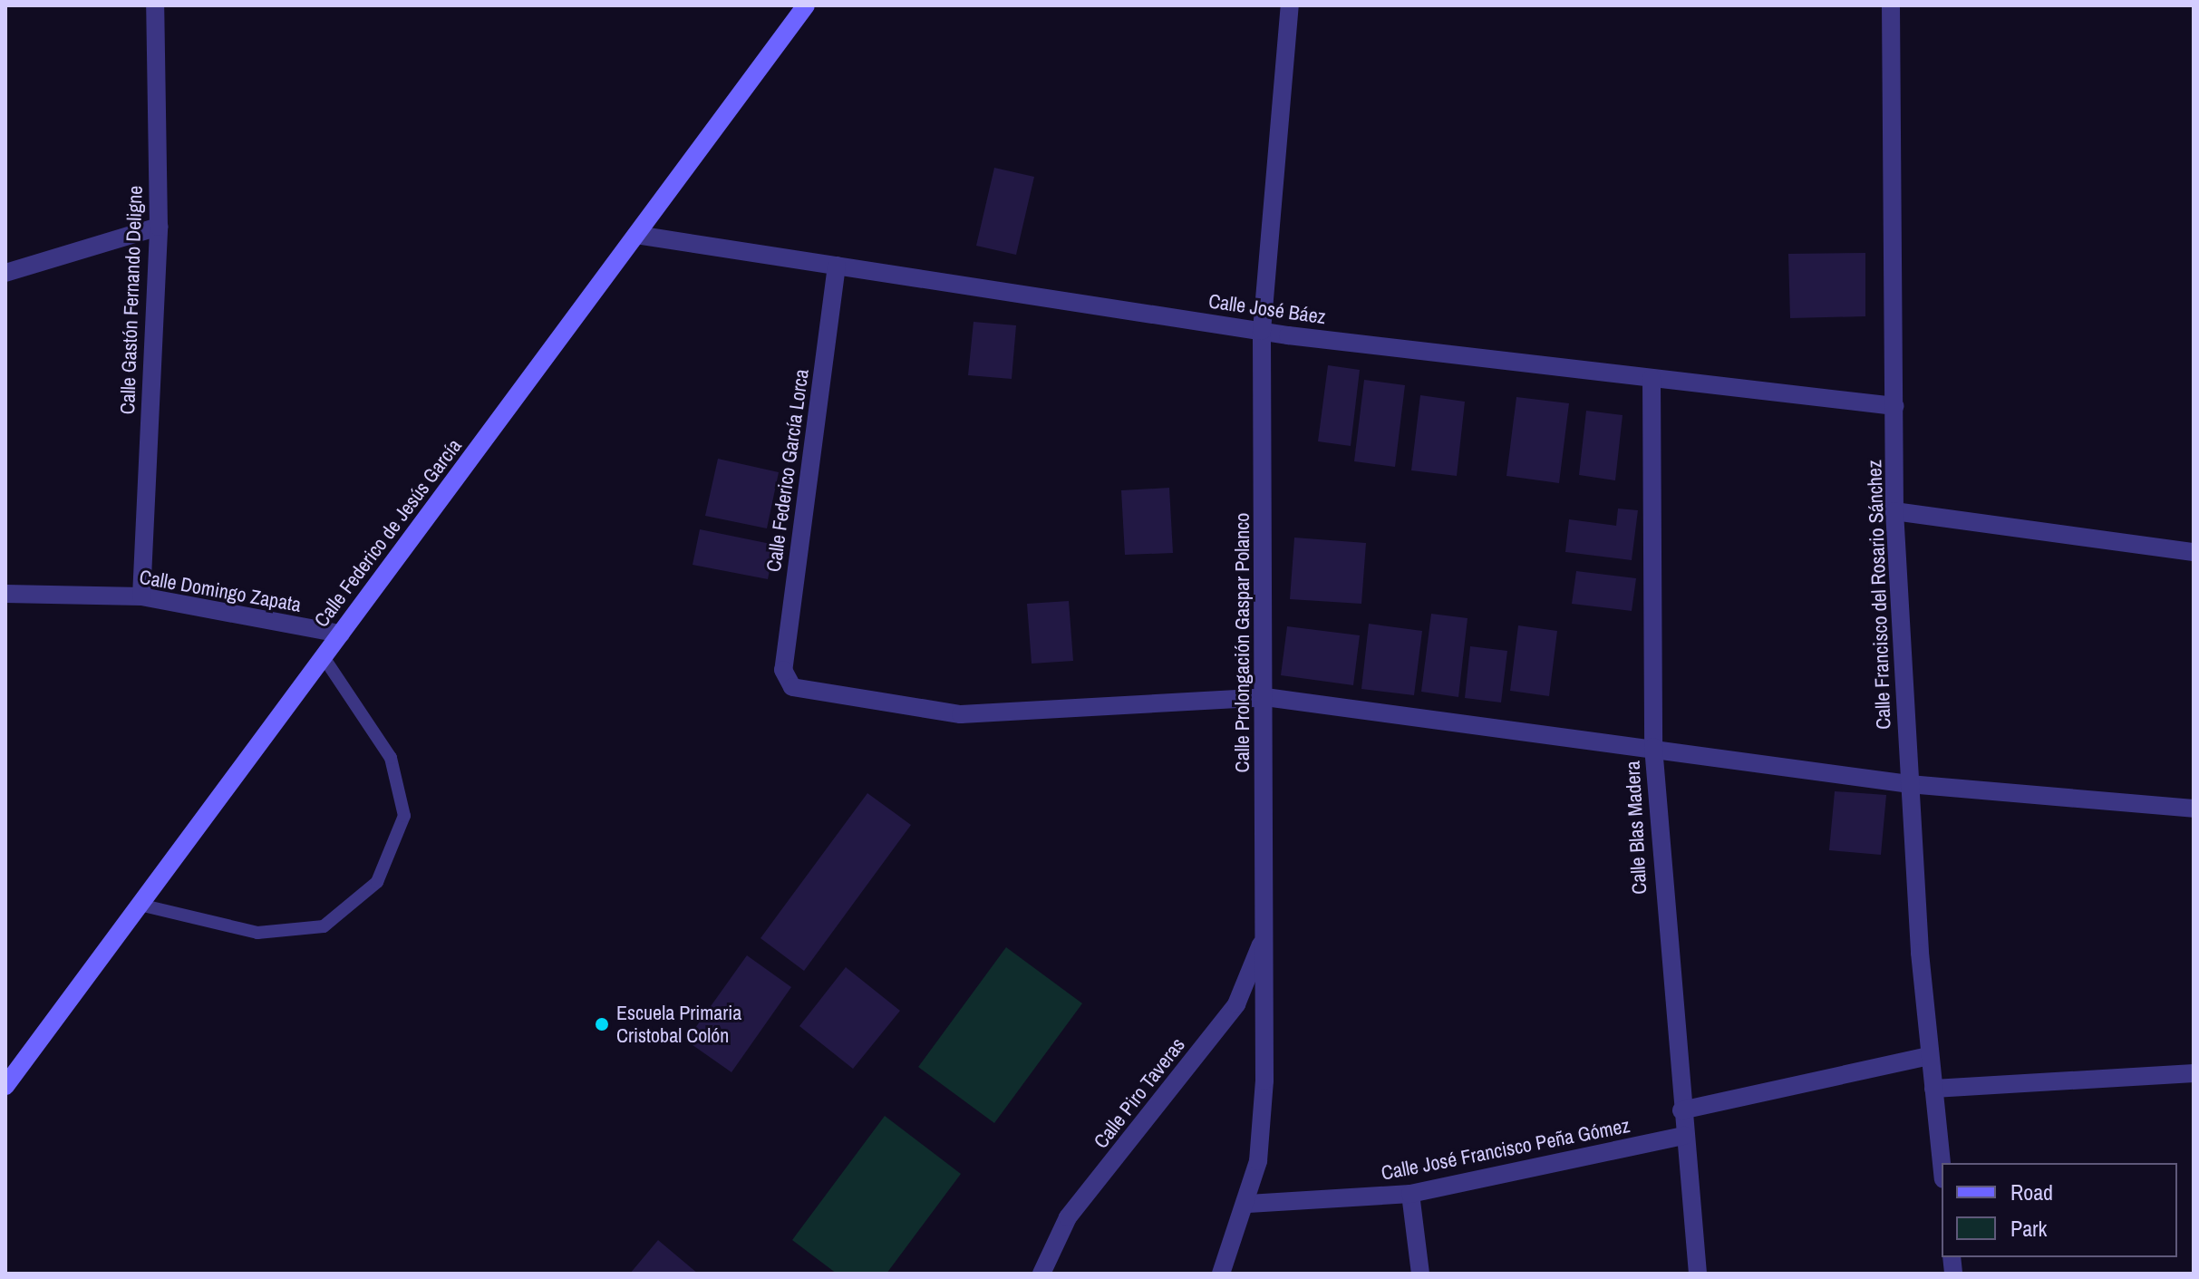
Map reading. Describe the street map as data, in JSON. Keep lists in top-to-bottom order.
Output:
{
  "streets": {
    "main road": ["Calle Federico de Jesús García"],
    "street": [
      "Calle Gastón Fernando Deligne",
      "Calle José Báez",
      "Calle Federico García Lorca",
      "Calle Domingo Zapata",
      "Calle Francisco del Rosario Sánchez",
      "Calle Prolongación Gaspar Polanco",
      "Calle Blas Madera",
      "Calle Piro Taveras",
      "Calle José Francisco Peña Gómez"
    ]
  },
  "crossings": [
    ["Calle Gastón Fernando Deligne", "Calle Domingo Zapata"],
    ["Calle José Báez", "Calle Federico García Lorca"],
    ["Calle José Báez", "Calle Federico de Jesús García"],
    ["Calle José Báez", "Calle Francisco del Rosario Sánchez"],
    ["Calle José Báez", "Calle Prolongación Gaspar Polanco"],
    ["Calle José Báez", "Calle Blas Madera"],
    ["Calle Federico García Lorca", "Calle Prolongación Gaspar Polanco"],
    ["Calle Federico de Jesús García", "Calle Domingo Zapata"],
    ["Calle Prolongación Gaspar Polanco", "Calle Piro Taveras"],
    ["Calle Prolongación Gaspar Polanco", "Calle José Francisco Peña Gómez"],
    ["Calle Blas Madera", "Calle José Francisco Peña Gómez"]
  ],
  "places": ["Escuela Primaria Cristobal Colón"],
  "legend": ["Road", "Park"]
}
